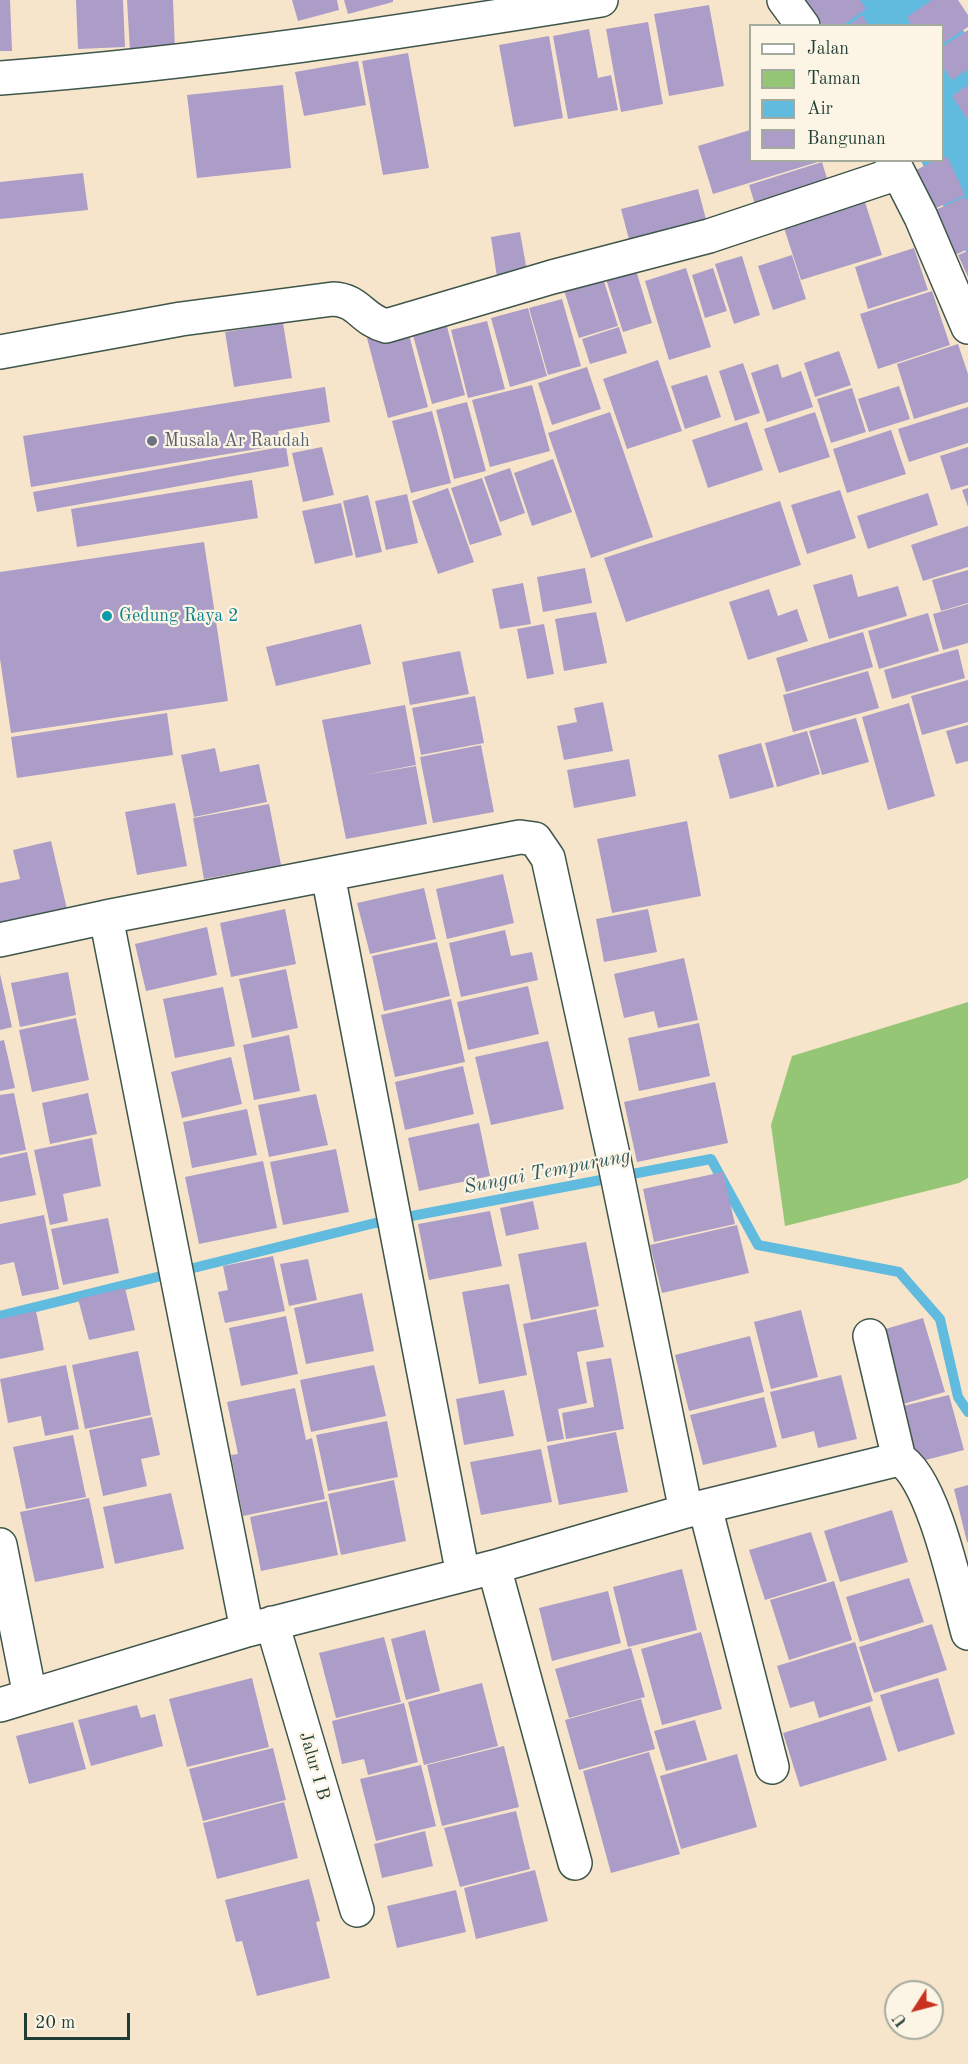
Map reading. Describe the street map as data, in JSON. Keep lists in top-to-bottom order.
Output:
{
  "streets": {
    "street": ["Jalur I B"]
  },
  "water": ["Sungai Tempurung"],
  "places": ["Musala Ar Raudah", "Gedung Raya 2"],
  "legend": [
    "Jalan",
    "Taman",
    "Air",
    "Bangunan"
  ],
  "scale_bar": "20 m",
  "north": "bottom left"
}
